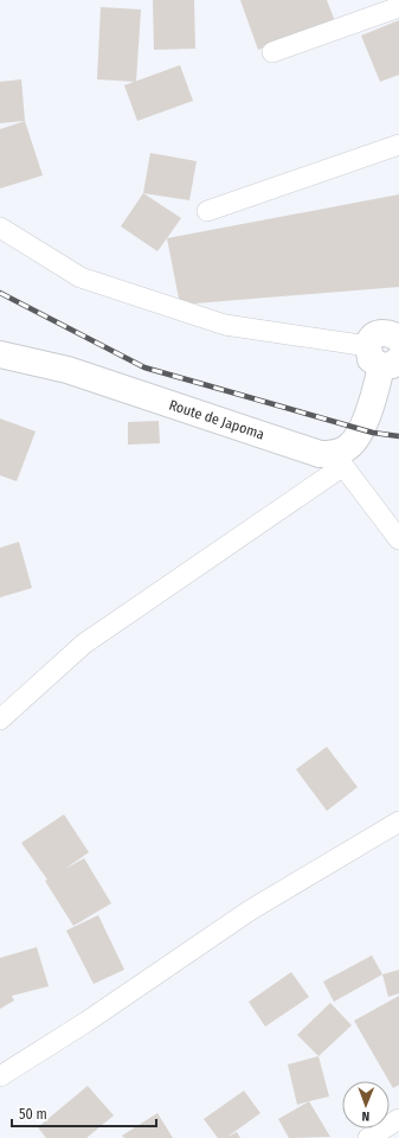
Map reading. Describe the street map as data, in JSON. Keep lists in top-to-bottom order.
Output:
{
  "streets": {
    "street": ["Route de Japoma"]
  },
  "scale_bar": "50 m",
  "north": "bottom"
}
